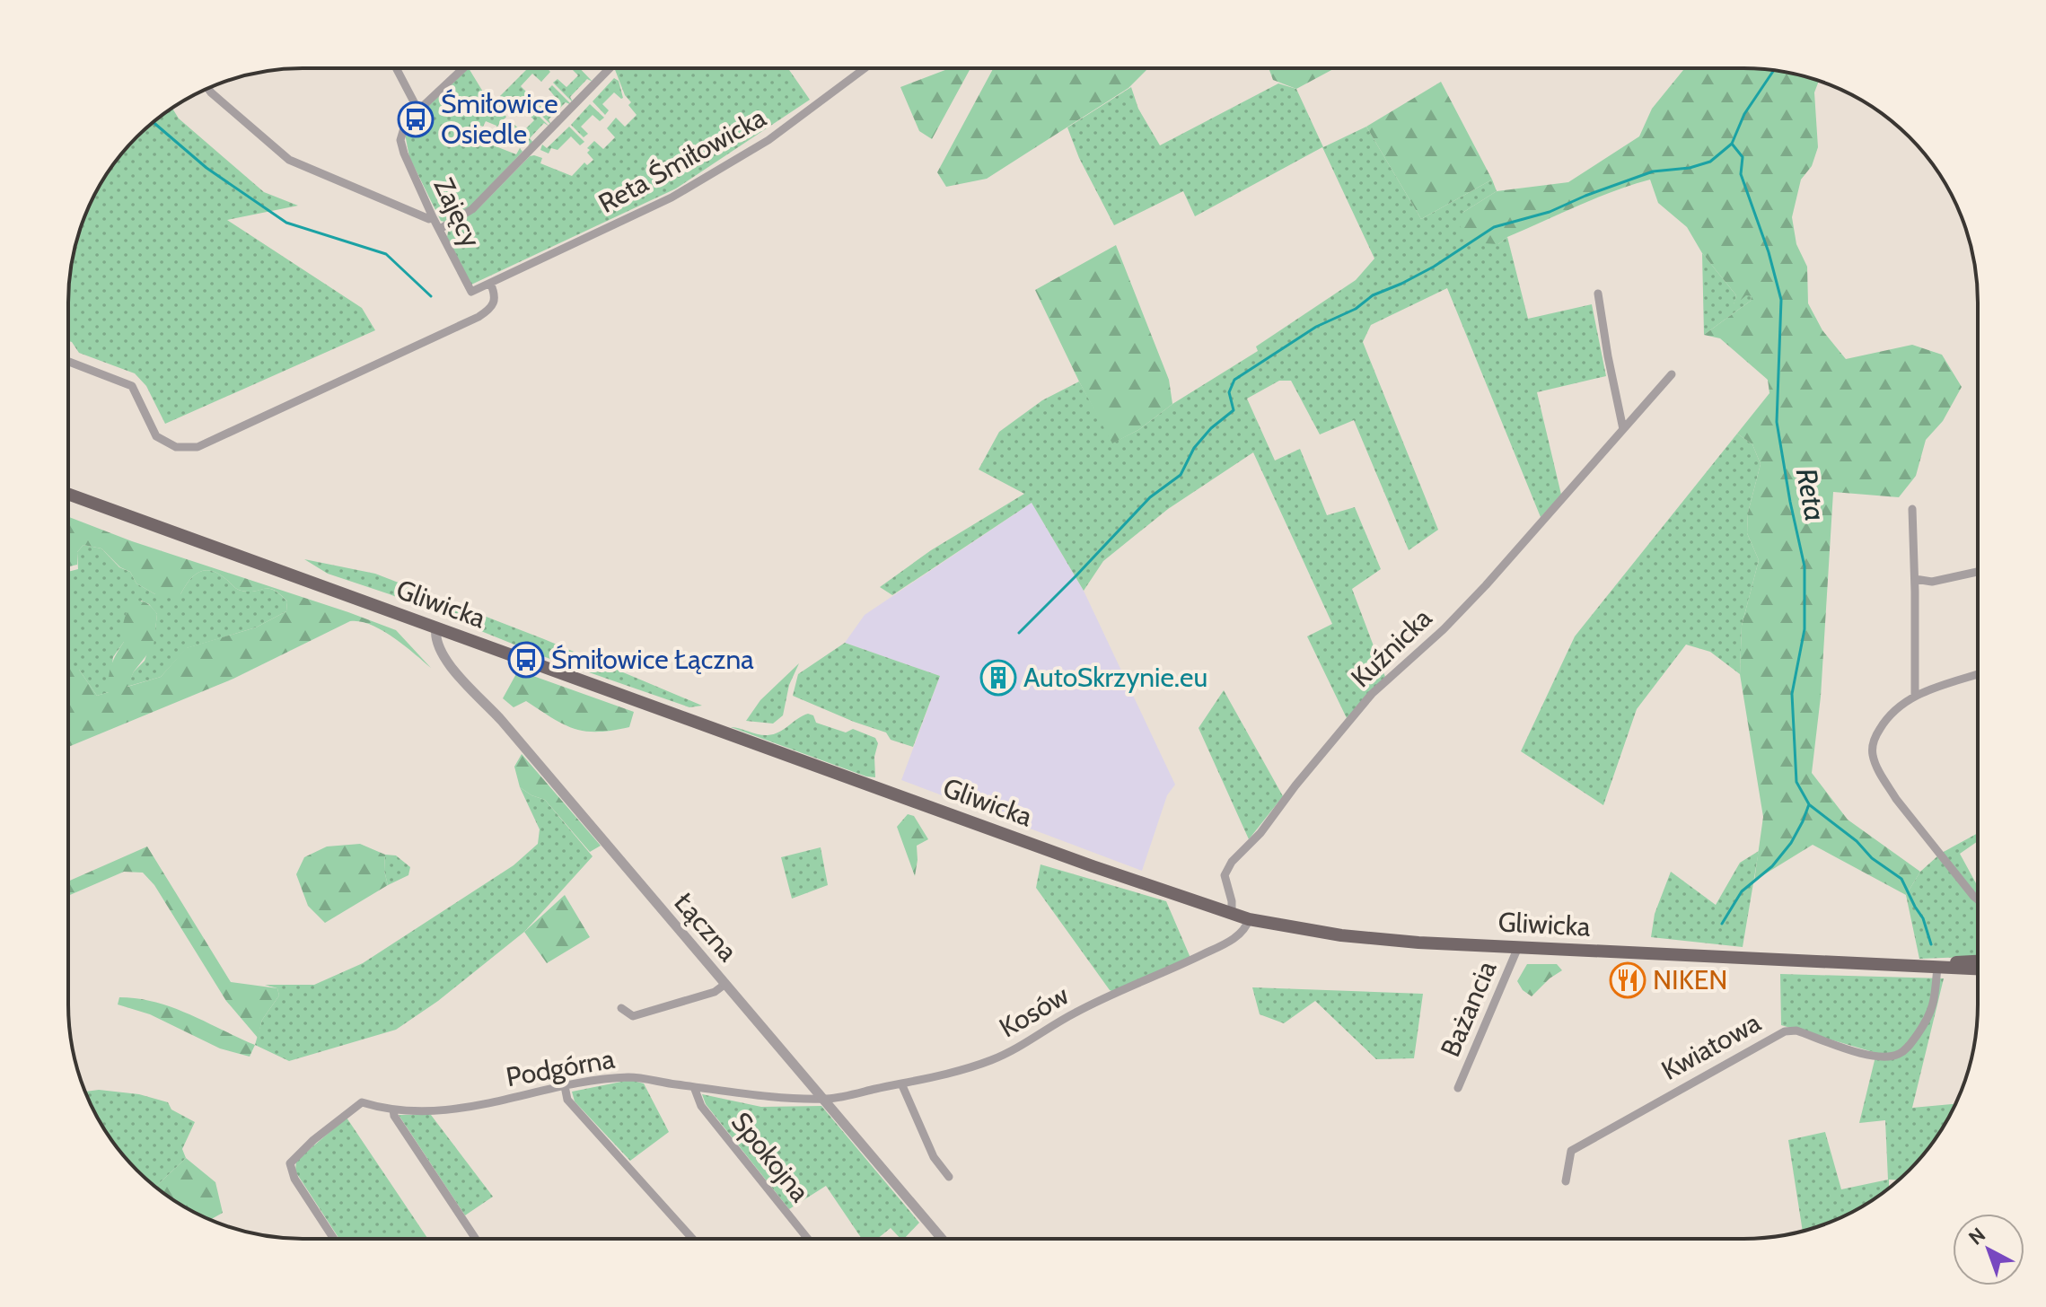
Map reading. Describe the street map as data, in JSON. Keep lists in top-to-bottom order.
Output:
{
  "streets": {
    "main road": ["Gliwicka"],
    "street": [
      "Reta Śmiłowicka",
      "Zajęcy",
      "Kuźnicka",
      "Łączna",
      "Bażancia",
      "Kosów",
      "Kwiatowa",
      "Podgórna",
      "Spokojna"
    ]
  },
  "crossings": [
    ["Reta Śmiłowicka", "Zajęcy"],
    ["Gliwicka", "Kuźnicka"],
    ["Gliwicka", "Łączna"],
    ["Gliwicka", "Bażancia"],
    ["Gliwicka", "Kosów"],
    ["Gliwicka", "Kwiatowa"],
    ["Łączna", "Kosów"],
    ["Łączna", "Podgórna"],
    ["Kosów", "Podgórna"],
    ["Podgórna", "Spokojna"]
  ],
  "water": ["Reta"],
  "places": {
    "bus stop": ["Śmiłowice Osiedle", "Śmiłowice Łączna"],
    "building": ["AutoSkrzynie.eu"],
    "restaurant": ["NIKEN"]
  },
  "north": "top left"
}
